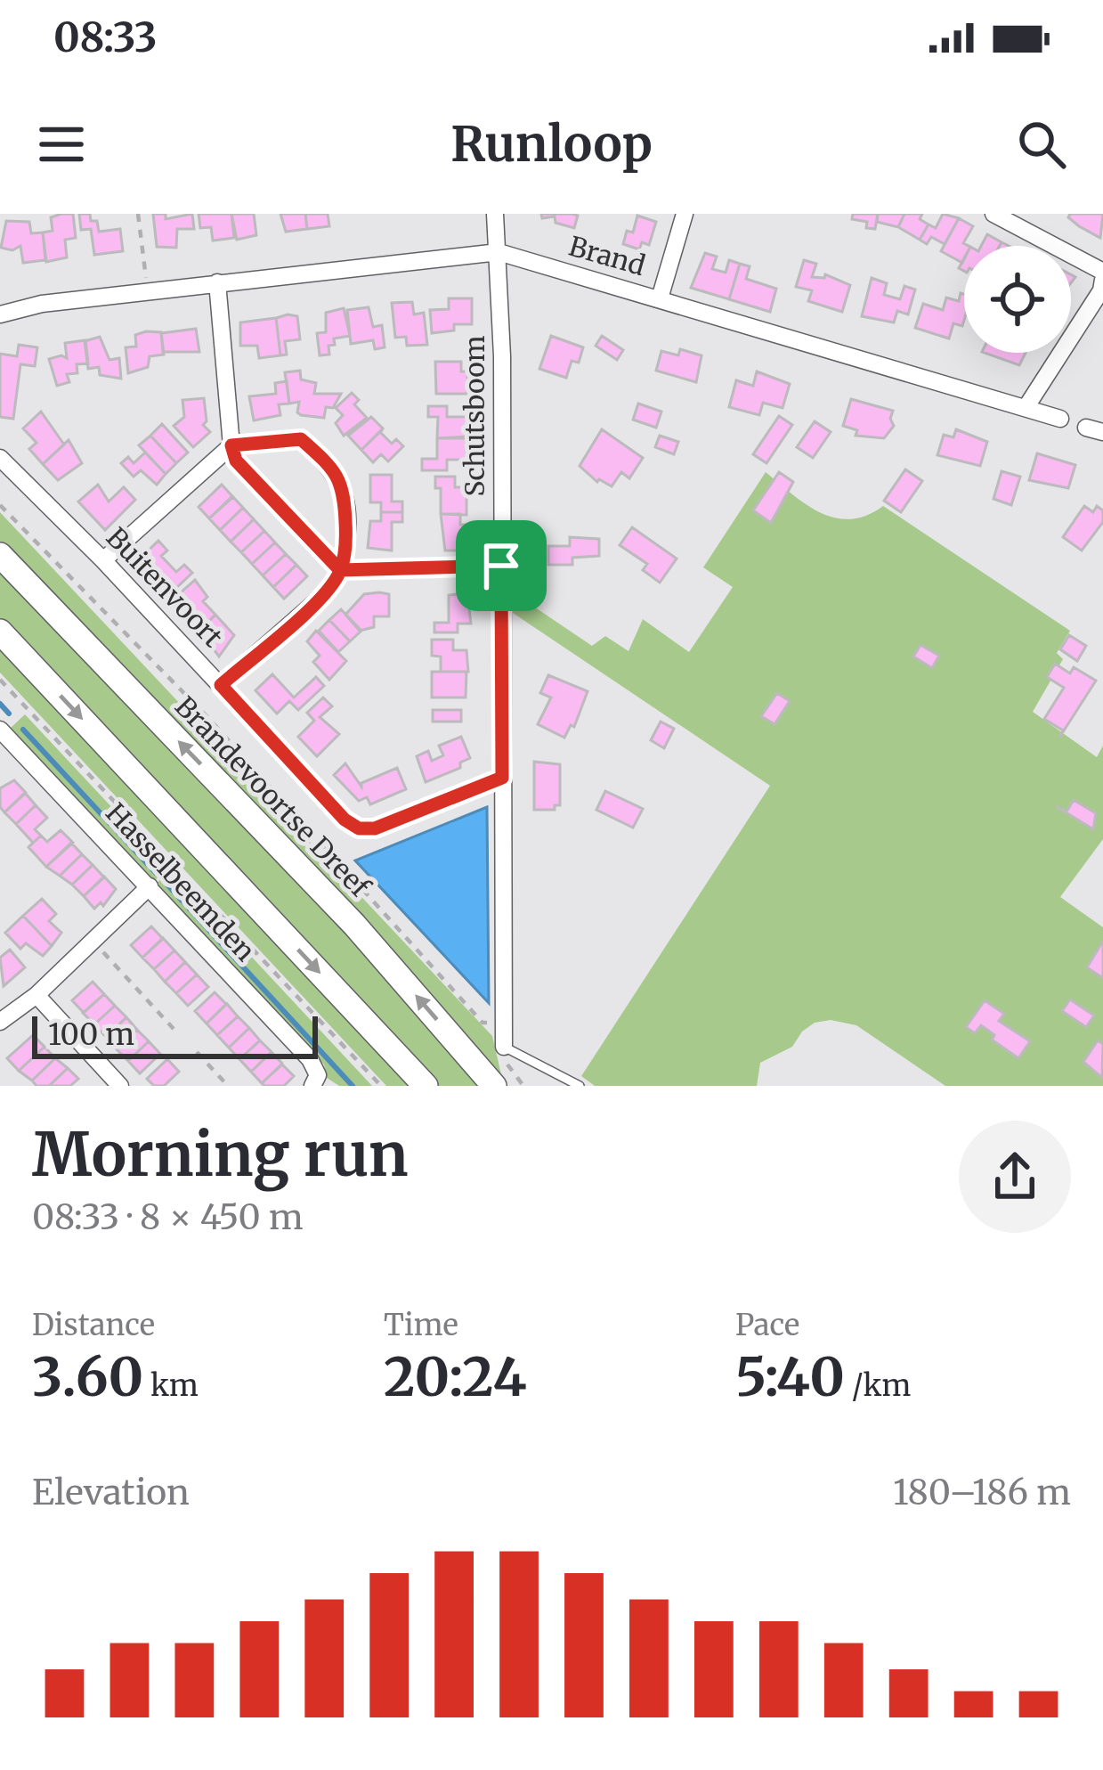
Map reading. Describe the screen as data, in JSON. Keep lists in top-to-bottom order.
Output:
{
  "streets": {
    "main road": ["Brandevoortse Dreef"],
    "street": [
      "Brand",
      "Schutsboom",
      "Buitenvoort",
      "Hasselbeemden"
    ]
  },
  "crossings": [
    ["Brand", "Schutsboom"],
    ["Schutsboom", "Buitenvoort"]
  ],
  "scale_bar": "100 m",
  "page": {
    "status": "08:33",
    "header": "Runloop",
    "scale": "100 m",
    "heading": ["Morning run", "08:33 · 8 × 450 m"],
    "stats": [
      ["Distance", "3.60 km"],
      ["Time", "20:24"],
      ["Pace", "5:40 /km"]
    ],
    "chart": ["Elevation", "180–186 m"]
  }
}
